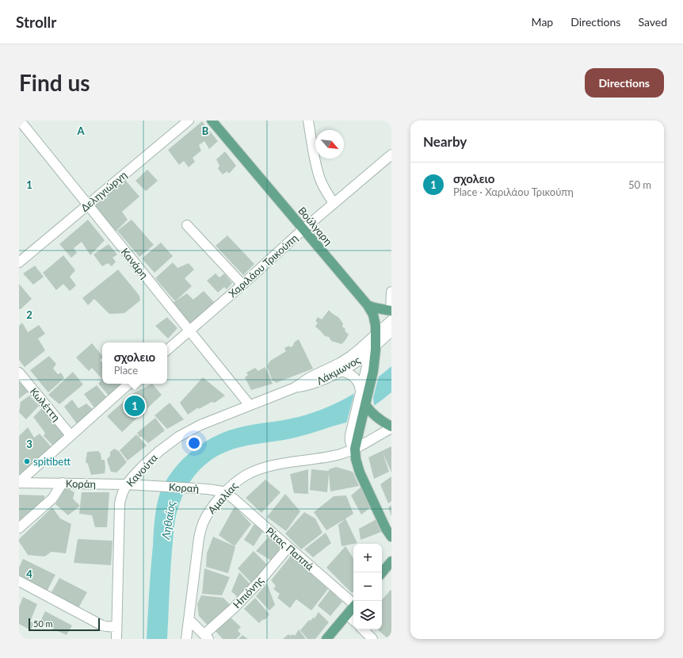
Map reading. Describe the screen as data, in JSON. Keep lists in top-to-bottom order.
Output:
{
  "streets": {
    "main road": ["Βούλγαρη"],
    "street": [
      "Δεληγιώργη",
      "Κανάρη",
      "Χαριλάου Τρικούπη",
      "Λάκμωνος",
      "Κωλέττη",
      "Κανούτα",
      "Κοράη",
      "Κοραή",
      "Αμαλίας",
      "Ρίτας Παππά",
      "Ηπιόνης"
    ]
  },
  "crossings": [
    ["Δεληγιώργη", "Κανάρη"],
    ["Βούλγαρη", "Χαριλάου Τρικούπη"],
    ["Βούλγαρη", "Λάκμωνος"],
    ["Βούλγαρη", "Αμαλίας"],
    ["Κανάρη", "Χαριλάου Τρικούπη"],
    ["Κανάρη", "Κανούτα"],
    ["Λάκμωνος", "Κανούτα"],
    ["Κανούτα", "Κοράη"],
    ["Κοράη", "Κοραή"],
    ["Κοραή", "Αμαλίας"],
    ["Κοραή", "Ρίτας Παππά"],
    ["Αμαλίας", "Ρίτας Παππά"],
    ["Ρίτας Παππά", "Ηπιόνης"]
  ],
  "water": ["Ληθαίος"],
  "places": ["spitibett"],
  "scale_bar": "50 m",
  "north": "bottom right",
  "page": {
    "header": "Strollr",
    "nav": ["Map", "Directions", "Saved"],
    "buttons": "Directions",
    "title": "Find us",
    "heading": "Nearby",
    "list": [
      {
        "mark": "1",
        "name": "σχολειο",
        "note": "Place · Χαριλάου Τρικούπη",
        "value": "50 m"
      }
    ],
    "popup": ["σχολειο", "Place"],
    "pins": "1",
    "map_buttons": ["+", "−"],
    "scale": "50 m"
  },
  "grid": {
    "columns": ["A", "B"],
    "rows": [
      "1",
      "2",
      "3",
      "4"
    ]
  }
}
